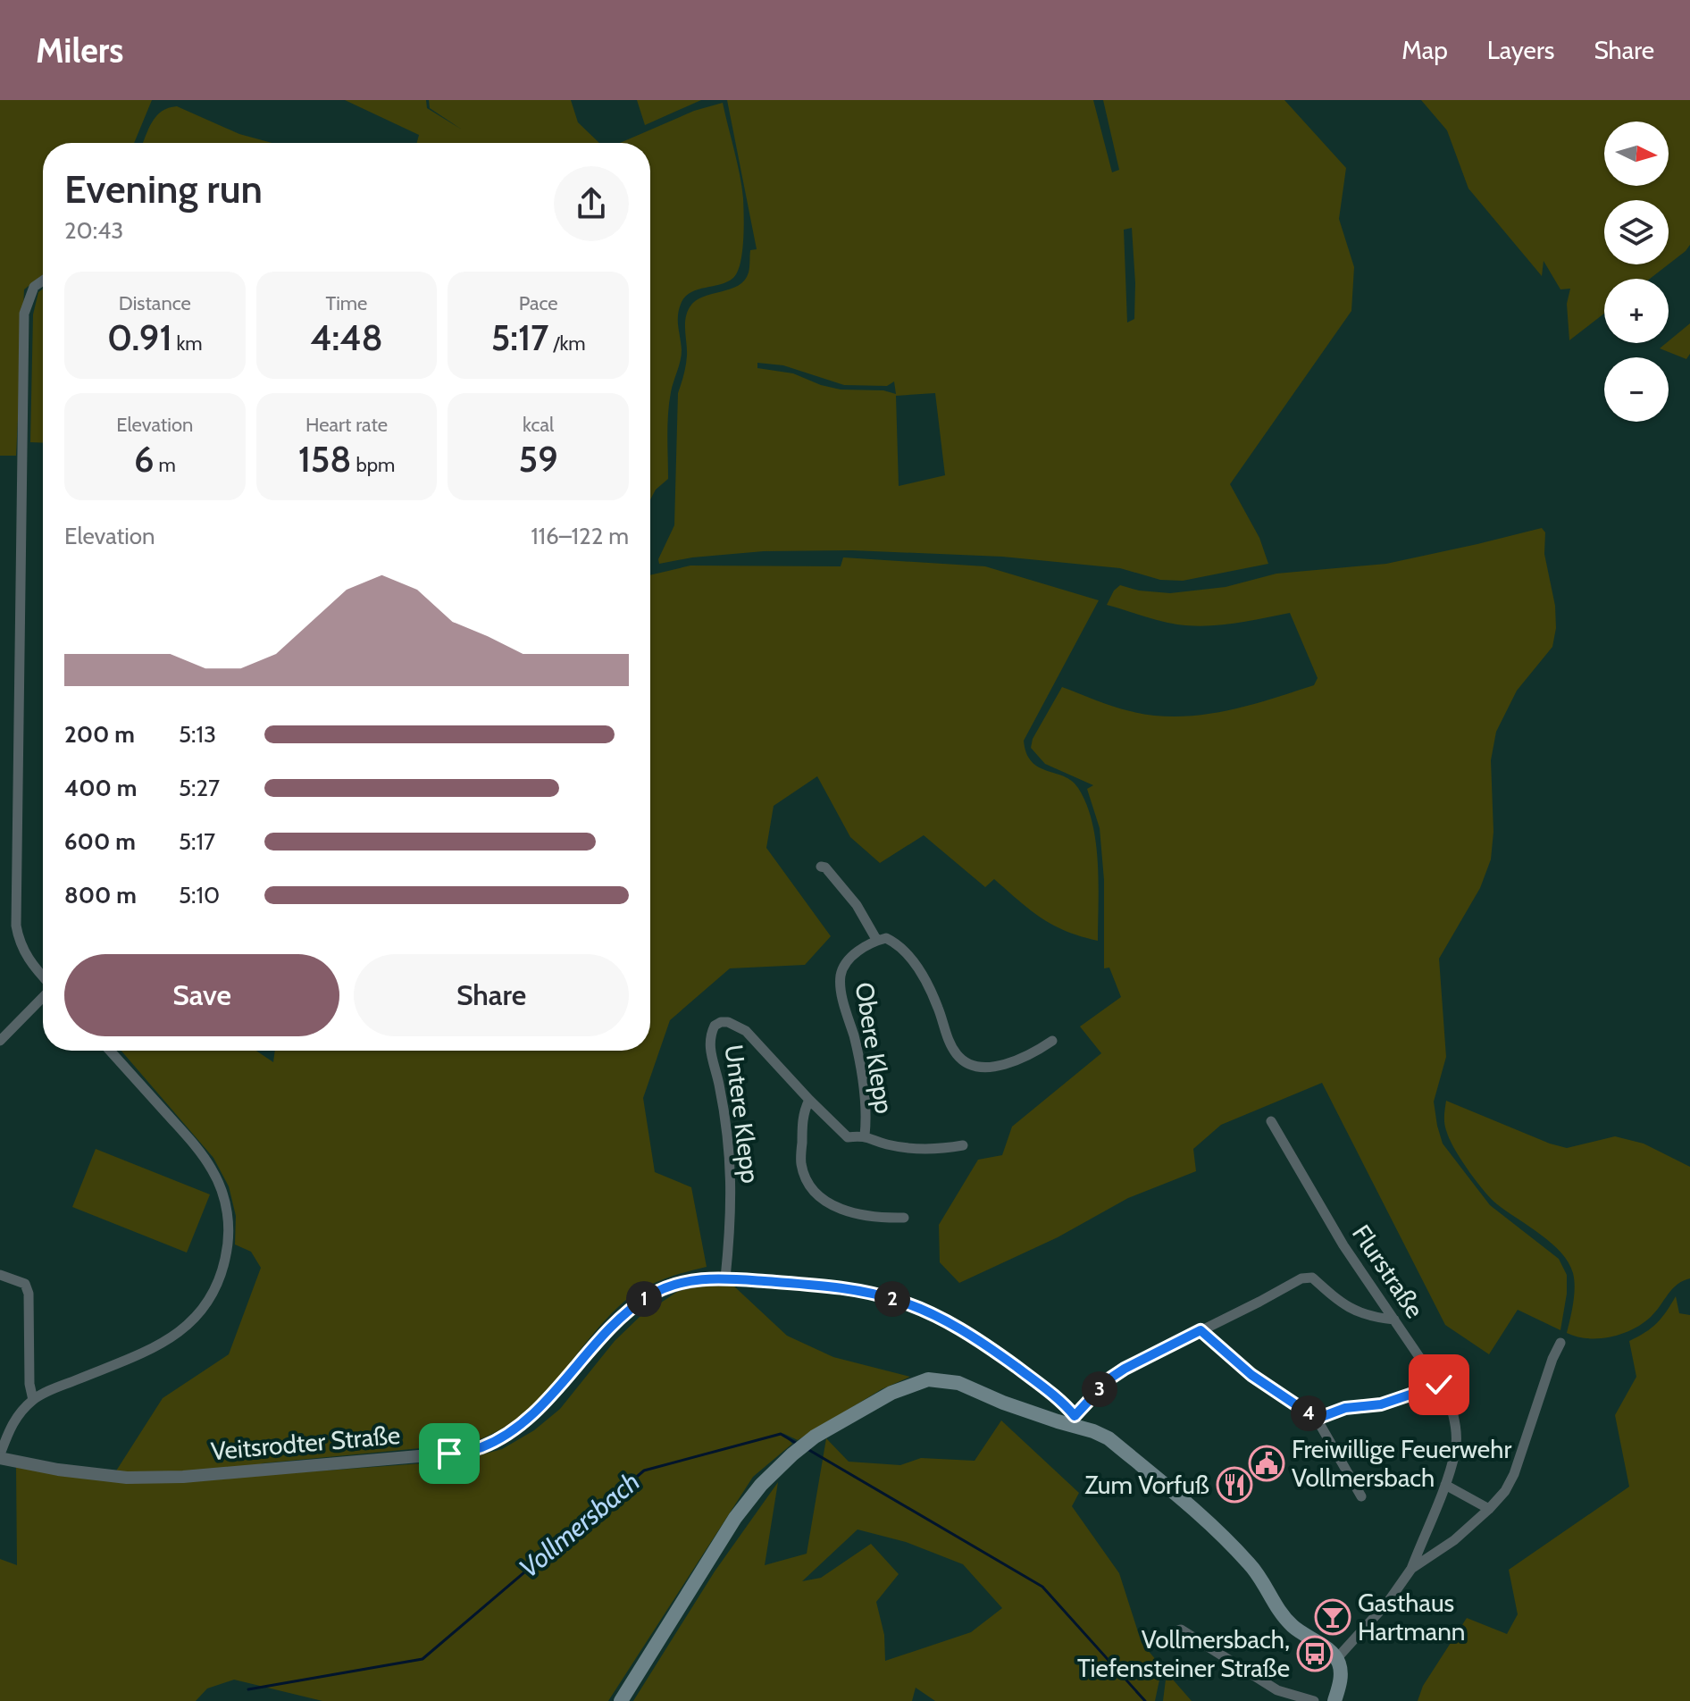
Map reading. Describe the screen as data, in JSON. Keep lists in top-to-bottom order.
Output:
{
  "streets": {
    "street": [
      "Obere Klepp",
      "Untere Klepp",
      "Flurstraße",
      "Veitsrodter Straße"
    ]
  },
  "crossings": [
    ["Obere Klepp", "Untere Klepp"],
    ["Untere Klepp", "Veitsrodter Straße"]
  ],
  "water": ["Vollmersbach"],
  "places": {
    "public building": ["Freiwillige Feuerwehr Vollmersbach"],
    "restaurant": ["Zum Vorfuß"],
    "bar": ["Gasthaus Hartmann"],
    "bus stop": ["Vollmersbach, Tiefensteiner Straße"]
  },
  "north": "right",
  "page": {
    "header": "Milers",
    "nav": ["Map", "Layers", "Share"],
    "map_buttons": ["+", "−"],
    "heading": ["Evening run", "20:43"],
    "stats": [
      ["Distance", "0.91 km"],
      ["Time", "4:48"],
      ["Pace", "5:17 /km"],
      ["Elevation", "6 m"],
      ["Heart rate", "158 bpm"],
      ["kcal", "59"]
    ],
    "chart": ["Elevation", "116–122 m"],
    "list": [
      {
        "name": "200 m",
        "note": "5:13"
      },
      {
        "name": "400 m",
        "note": "5:27"
      },
      {
        "name": "600 m",
        "note": "5:17"
      },
      {
        "name": "800 m",
        "note": "5:10"
      }
    ],
    "buttons": ["Save", "Share"],
    "pins": [
      "1",
      "2",
      "3",
      "4"
    ]
  }
}
